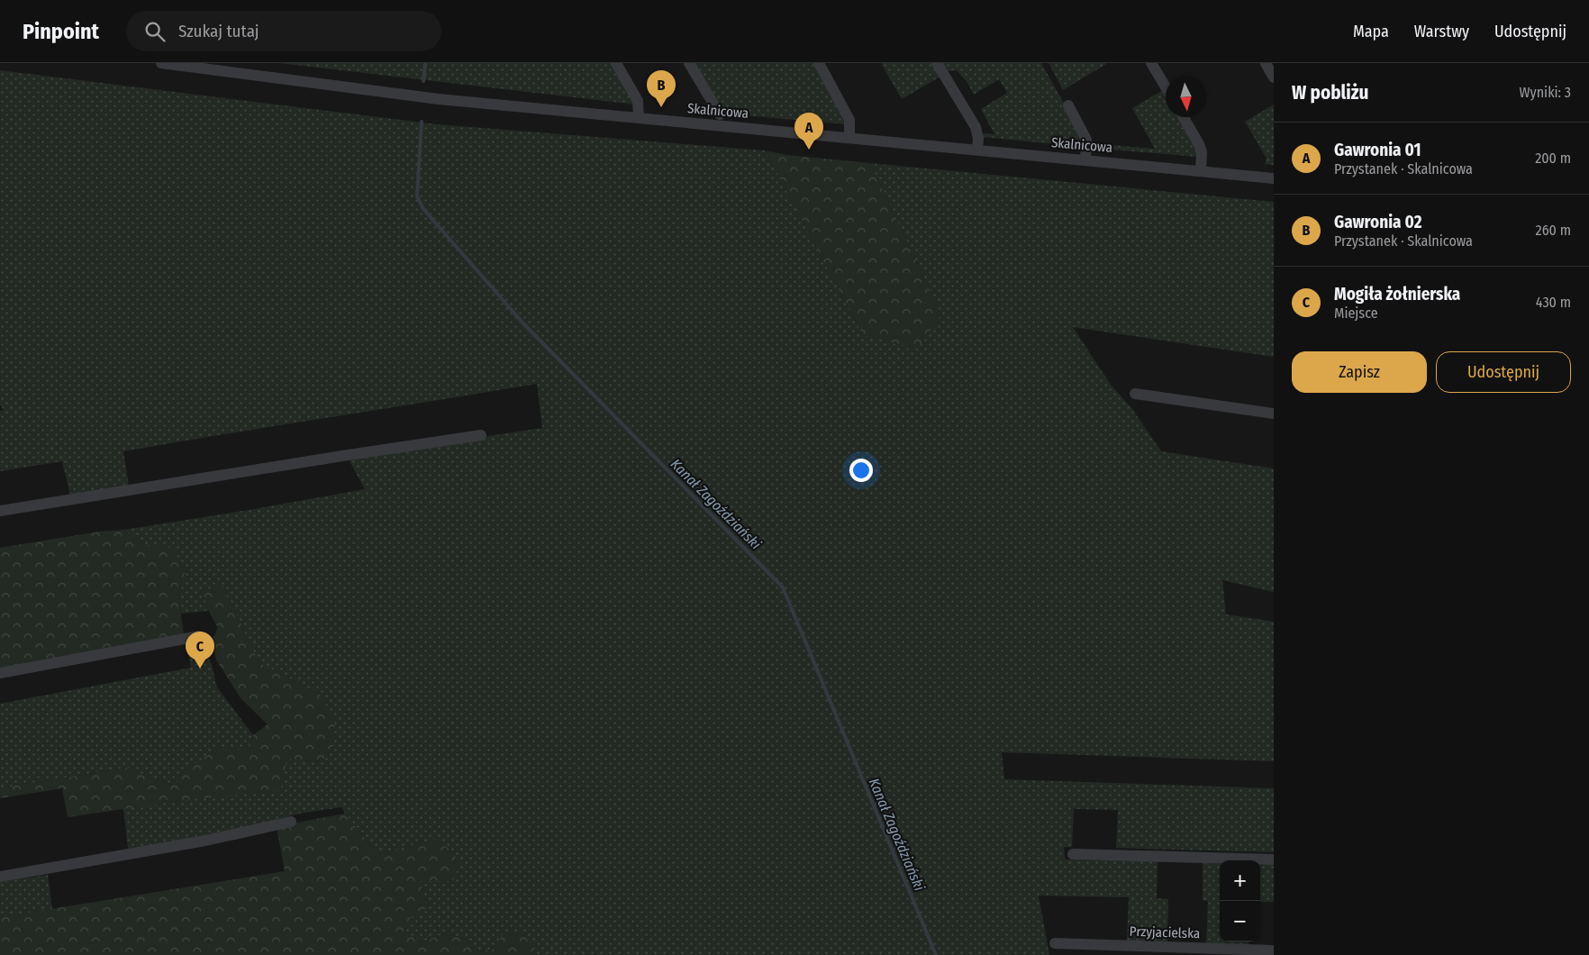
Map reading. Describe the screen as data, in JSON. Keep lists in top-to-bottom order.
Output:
{
  "streets": {
    "street": ["Skalnicowa", "Przyjacielska"]
  },
  "water": ["Kanał Zagoździański"],
  "north": "bottom",
  "page": {
    "header": "Pinpoint",
    "search": "Szukaj tutaj",
    "nav": ["Mapa", "Warstwy", "Udostępnij"],
    "heading": ["W pobliżu", "Wyniki: 3"],
    "pins": ["B", "A", "C"],
    "list": [
      {
        "mark": "A",
        "name": "Gawronia 01",
        "note": "Przystanek · Skalnicowa",
        "value": "200 m"
      },
      {
        "mark": "B",
        "name": "Gawronia 02",
        "note": "Przystanek · Skalnicowa",
        "value": "260 m"
      },
      {
        "mark": "C",
        "name": "Mogiła żołnierska",
        "note": "Miejsce",
        "value": "430 m"
      }
    ],
    "buttons": ["Zapisz", "Udostępnij"],
    "map_buttons": ["+", "−"]
  }
}
